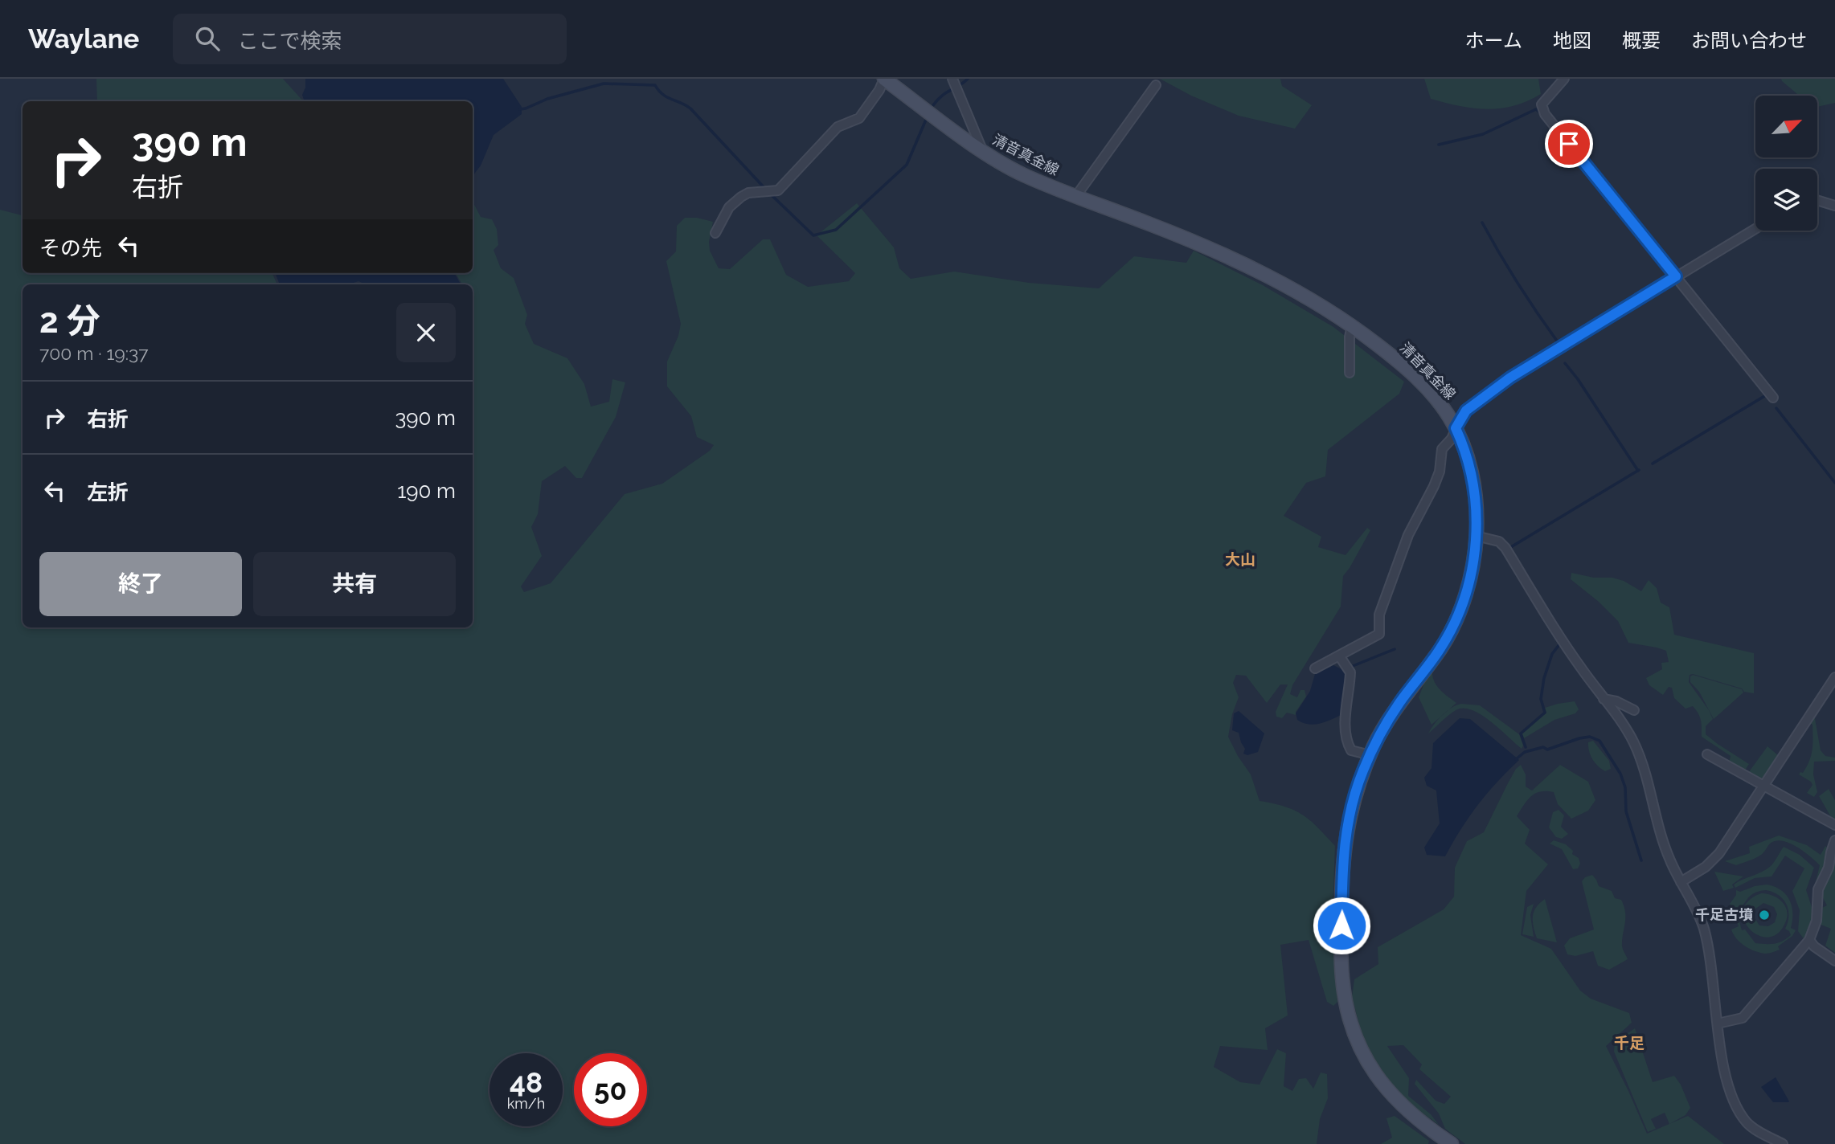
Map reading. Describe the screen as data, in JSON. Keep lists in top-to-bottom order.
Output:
{
  "streets": {
    "main road": ["清音真金線"]
  },
  "districts": ["大山", "千足"],
  "places": ["千足古墳"],
  "north": "top right",
  "page": {
    "header": "Waylane",
    "search": "ここで検索",
    "nav": [
      "ホーム",
      "地図",
      "概要",
      "お問い合わせ"
    ],
    "turn": ["390 m", "右折"],
    "then": "その先",
    "heading": ["2 分", "700 m · 19:37"],
    "list": [
      {
        "name": "右折",
        "value": "390 m"
      },
      {
        "name": "左折",
        "value": "190 m"
      }
    ],
    "buttons": ["終了", "共有"],
    "speed": "48 km/h",
    "limit": "50"
  }
}
